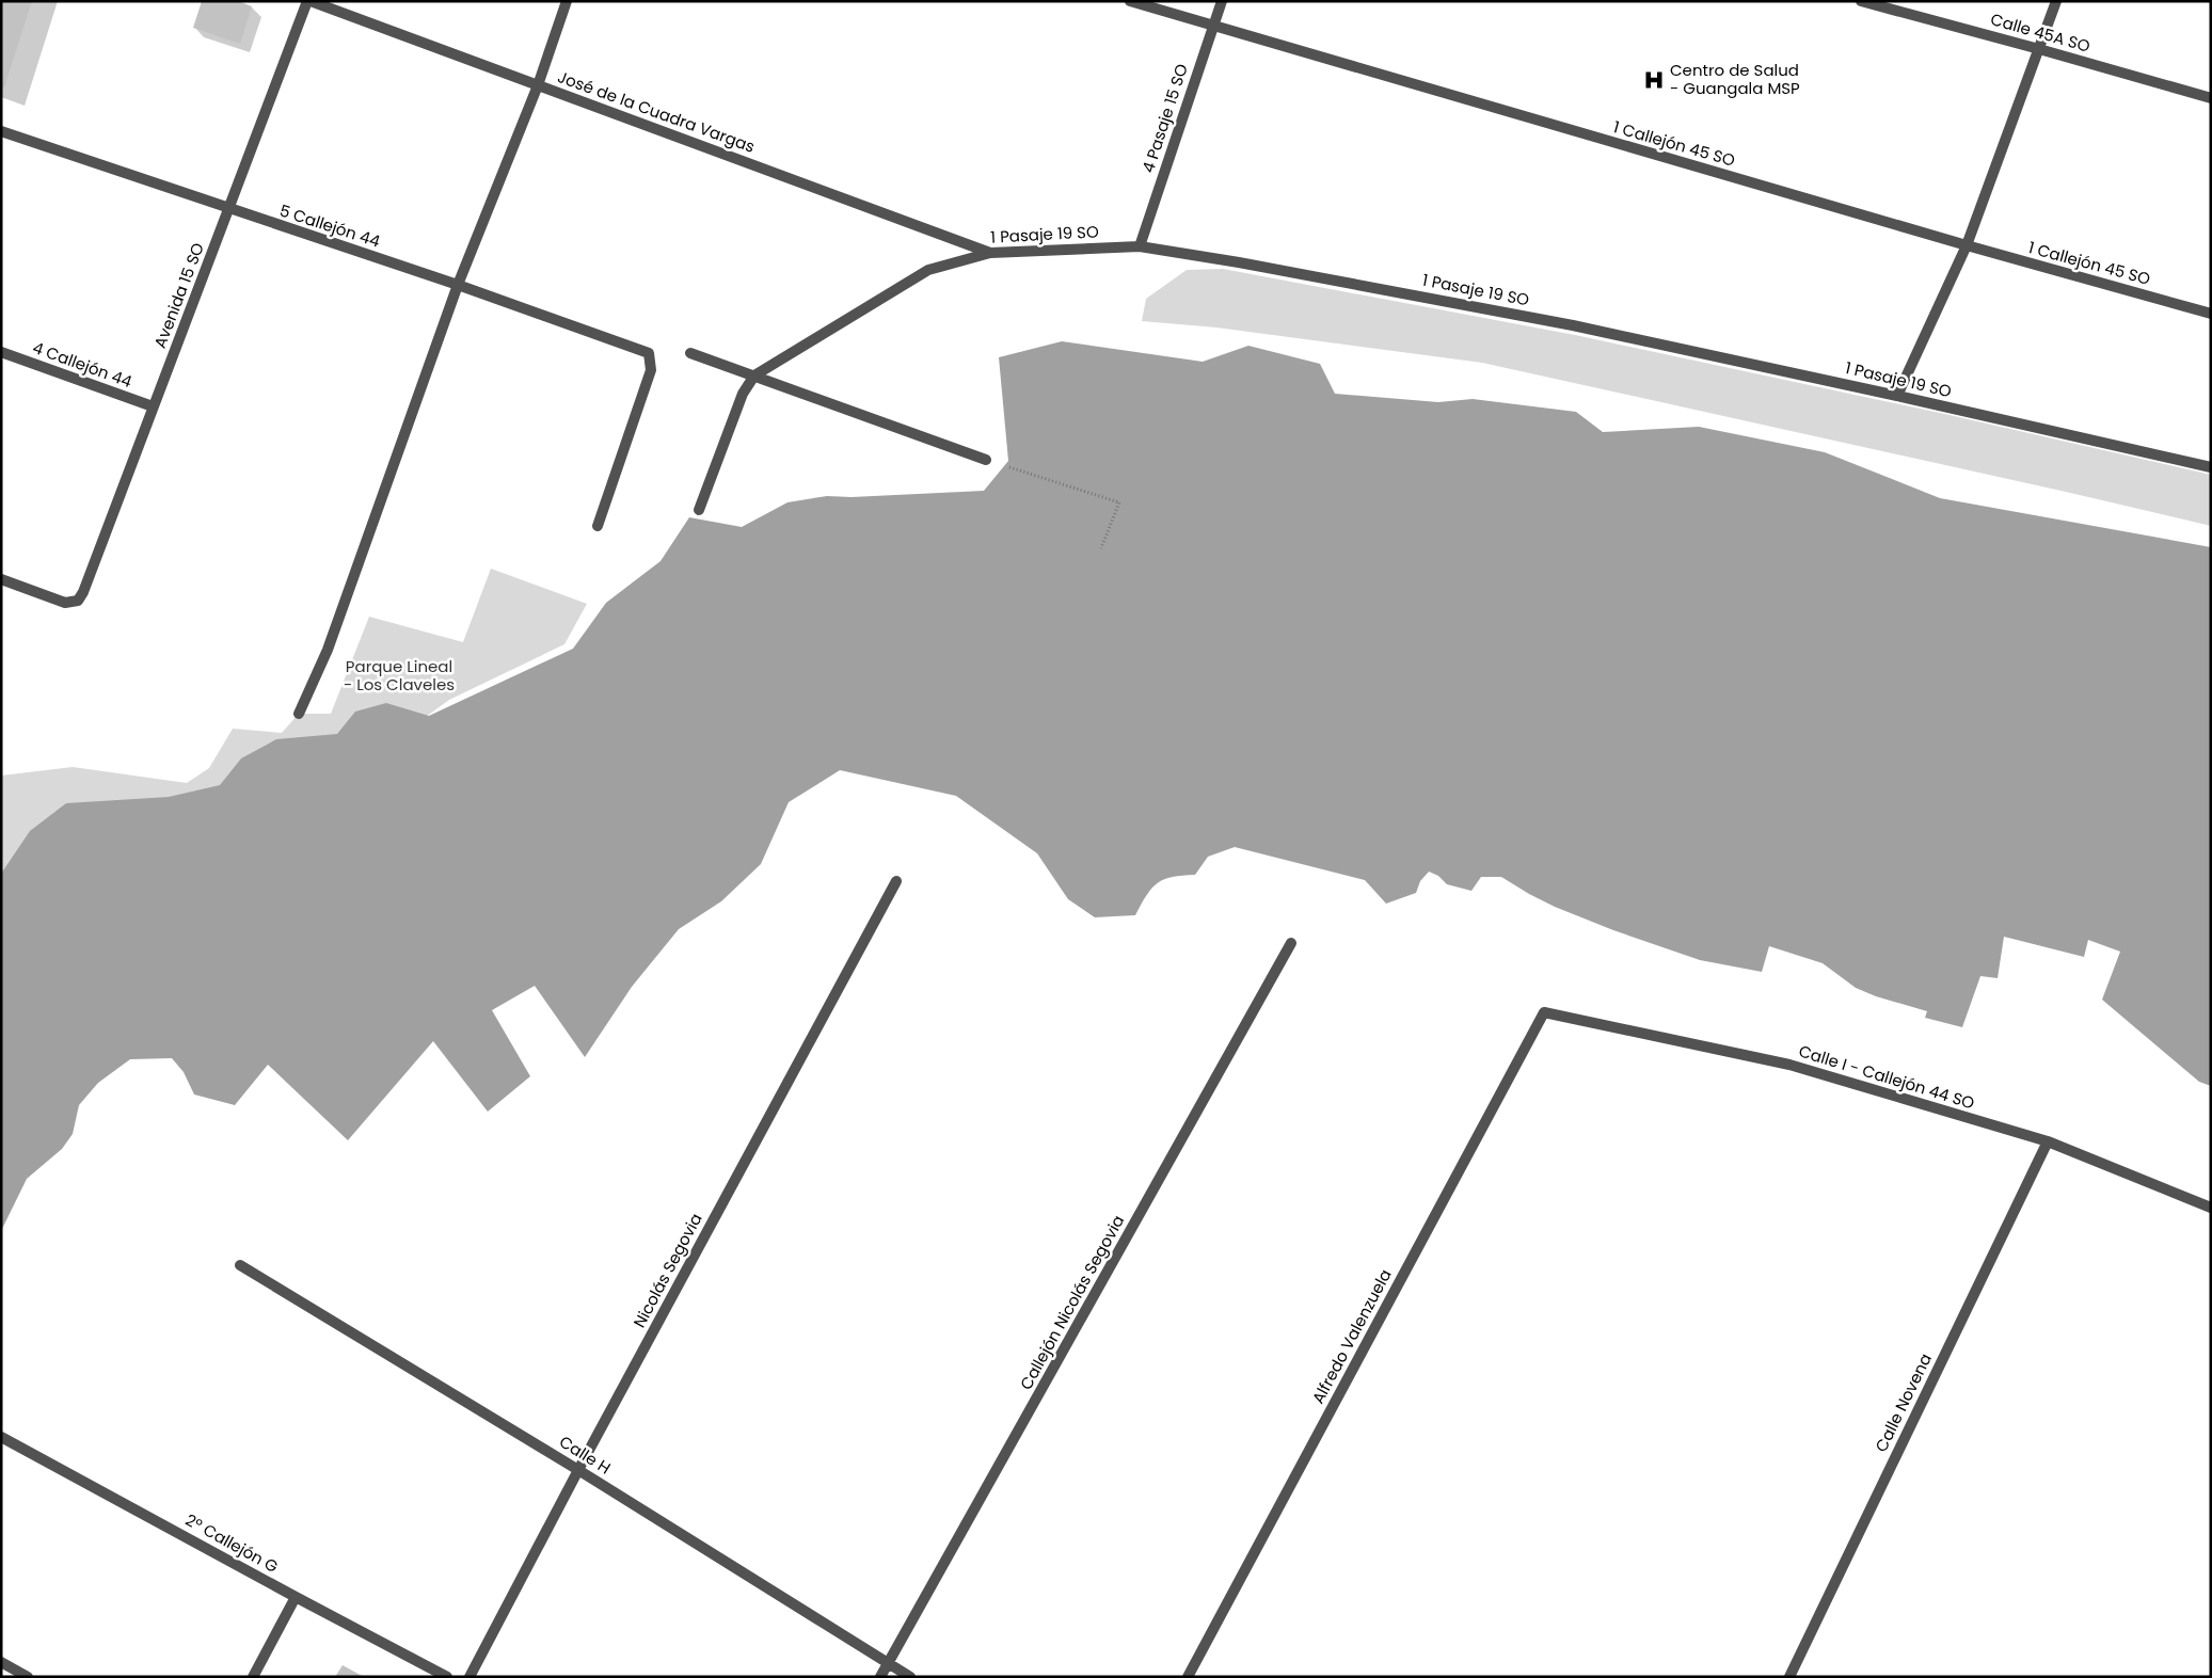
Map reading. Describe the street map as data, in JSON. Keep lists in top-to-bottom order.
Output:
{
  "streets": {
    "street": [
      "Calle 45A SO",
      "José de la Cuadra Vargas",
      "4 Pasaje 15 SO",
      "1 Callejón 45 SO",
      "5 Callejón 44",
      "1 Pasaje 19 SO",
      "Avenida 15 SO",
      "4 Callejón 44",
      "Calle I - Callejón 44 SO",
      "Nicolás Segovia",
      "Callejón Nicolás Segovia",
      "Alfredo Valenzuela",
      "Calle Novena",
      "Calle H",
      "2º Callejón G"
    ]
  },
  "crossings": [
    ["José de la Cuadra Vargas", "1 Pasaje 19 SO"],
    ["José de la Cuadra Vargas", "Avenida 15 SO"],
    ["4 Pasaje 15 SO", "1 Callejón 45 SO"],
    ["4 Pasaje 15 SO", "1 Pasaje 19 SO"],
    ["5 Callejón 44", "Avenida 15 SO"],
    ["Avenida 15 SO", "4 Callejón 44"],
    ["Calle I - Callejón 44 SO", "Alfredo Valenzuela"],
    ["Calle I - Callejón 44 SO", "Calle Novena"],
    ["Nicolás Segovia", "Calle H"],
    ["Callejón Nicolás Segovia", "Calle H"]
  ],
  "parks": ["Parque Lineal - Los Claveles"],
  "places": {
    "hospital": ["Centro de Salud - Guangala MSP"]
  }
}
